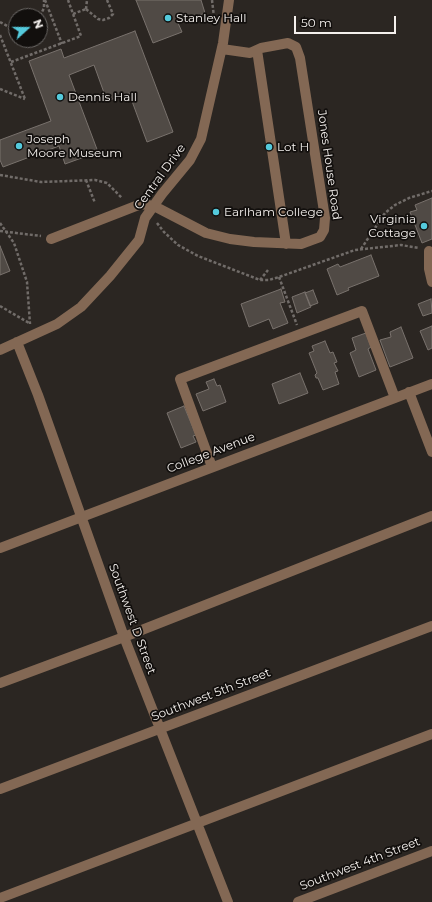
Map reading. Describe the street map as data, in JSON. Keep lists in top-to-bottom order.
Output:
{
  "streets": {
    "street": [
      "Jones House Road",
      "Central Drive",
      "College Avenue",
      "Southwest D Street",
      "Southwest 5th Street",
      "Southwest 4th Street"
    ]
  },
  "crossings": [
    ["Jones House Road", "Central Drive"],
    ["Central Drive", "Southwest D Street"],
    ["College Avenue", "Southwest D Street"],
    ["Southwest D Street", "Southwest 5th Street"]
  ],
  "places": [
    "Stanley Hall",
    "Dennis Hall",
    "Joseph Moore Museum",
    "Lot H",
    "Earlham College",
    "Virginia Cottage"
  ],
  "scale_bar": "50 m",
  "north": "right"
}
